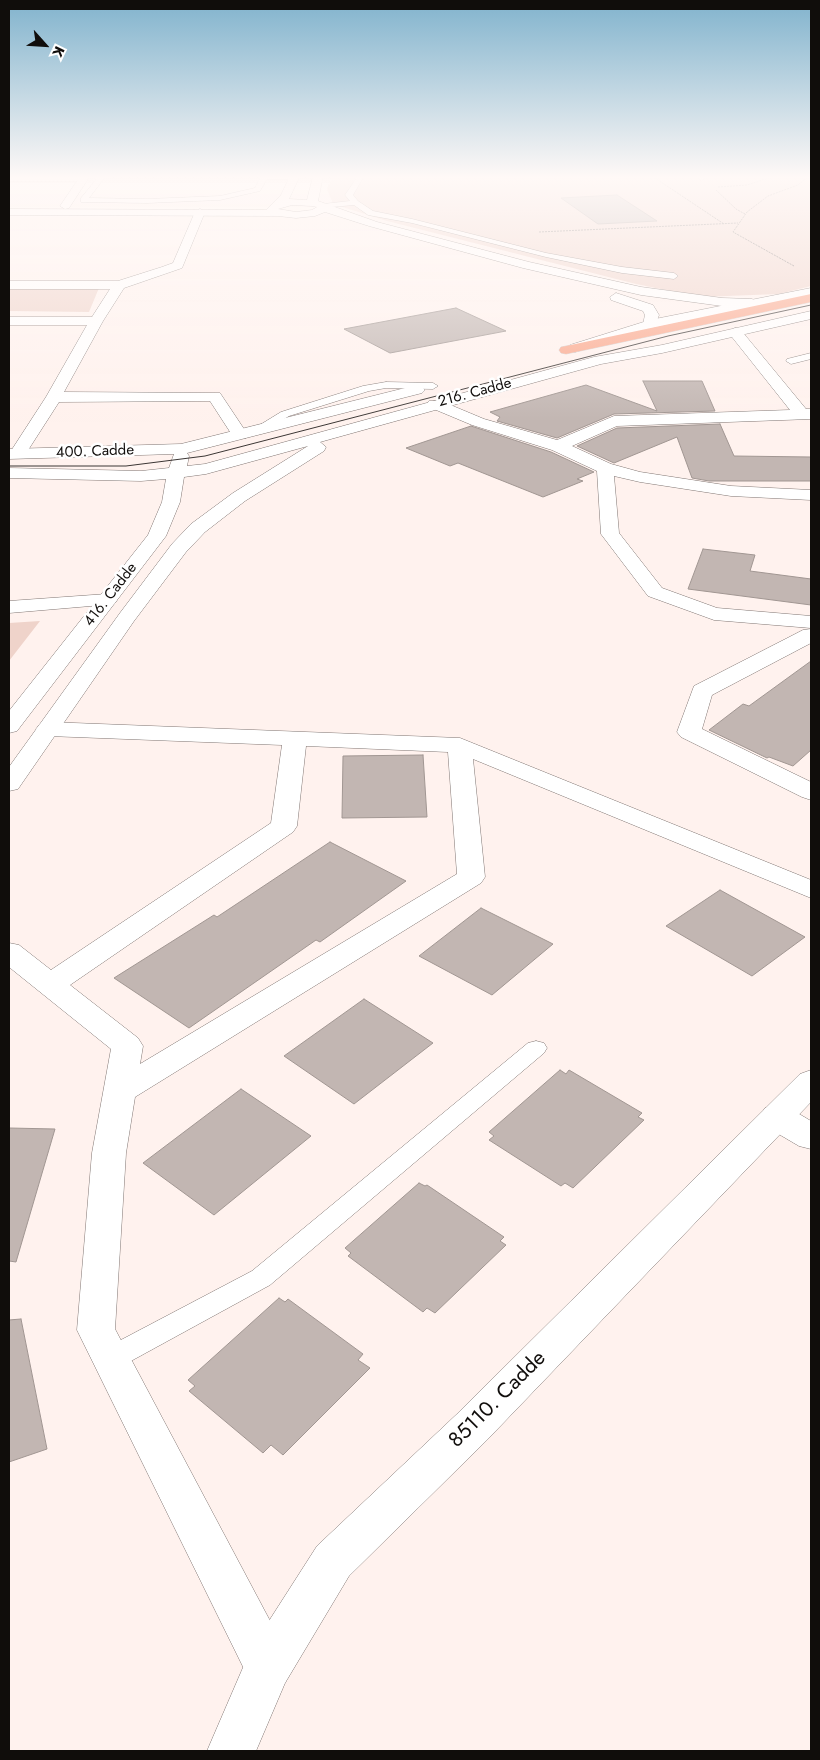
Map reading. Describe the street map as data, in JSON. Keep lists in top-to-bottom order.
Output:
{
  "streets": {
    "street": [
      "216. Cadde",
      "400. Cadde",
      "416. Cadde",
      "85110. Cadde"
    ]
  },
  "crossings": [
    ["216. Cadde", "400. Cadde"],
    ["216. Cadde", "416. Cadde"],
    ["400. Cadde", "416. Cadde"]
  ],
  "north": "bottom right"
}
